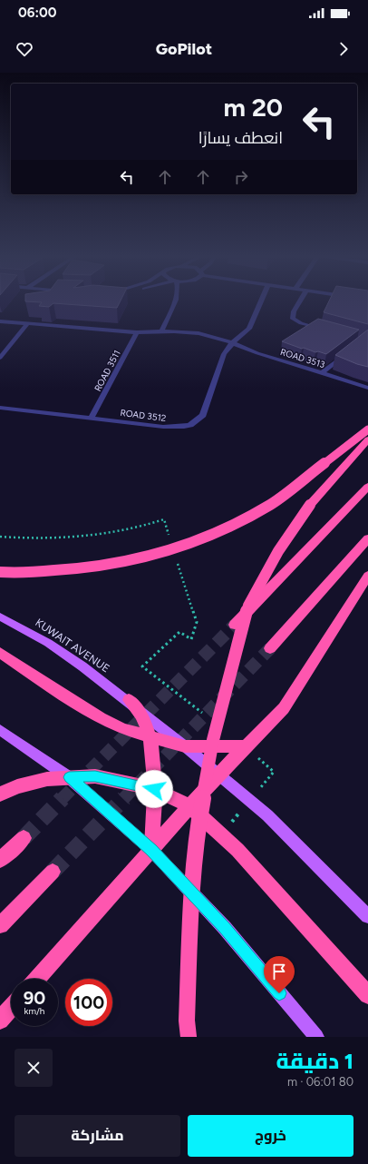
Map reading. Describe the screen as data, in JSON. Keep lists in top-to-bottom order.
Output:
{
  "streets": {
    "main road": ["KUWAIT AVENUE"],
    "street": ["ROAD 3513", "ROAD 3511", "ROAD 3512"]
  },
  "crossings": [
    ["ROAD 3513", "ROAD 3511"],
    ["ROAD 3513", "ROAD 3512"],
    ["ROAD 3511", "ROAD 3512"]
  ],
  "page": {
    "status": "06:00",
    "header": "GoPilot",
    "turn": ["20 m", "انعطف يسارًا"],
    "speed": "90 km/h",
    "limit": "100",
    "heading": ["1 دقيقة", "80 m · 06:01"],
    "buttons": ["خروج", "مشاركة"]
  }
}
